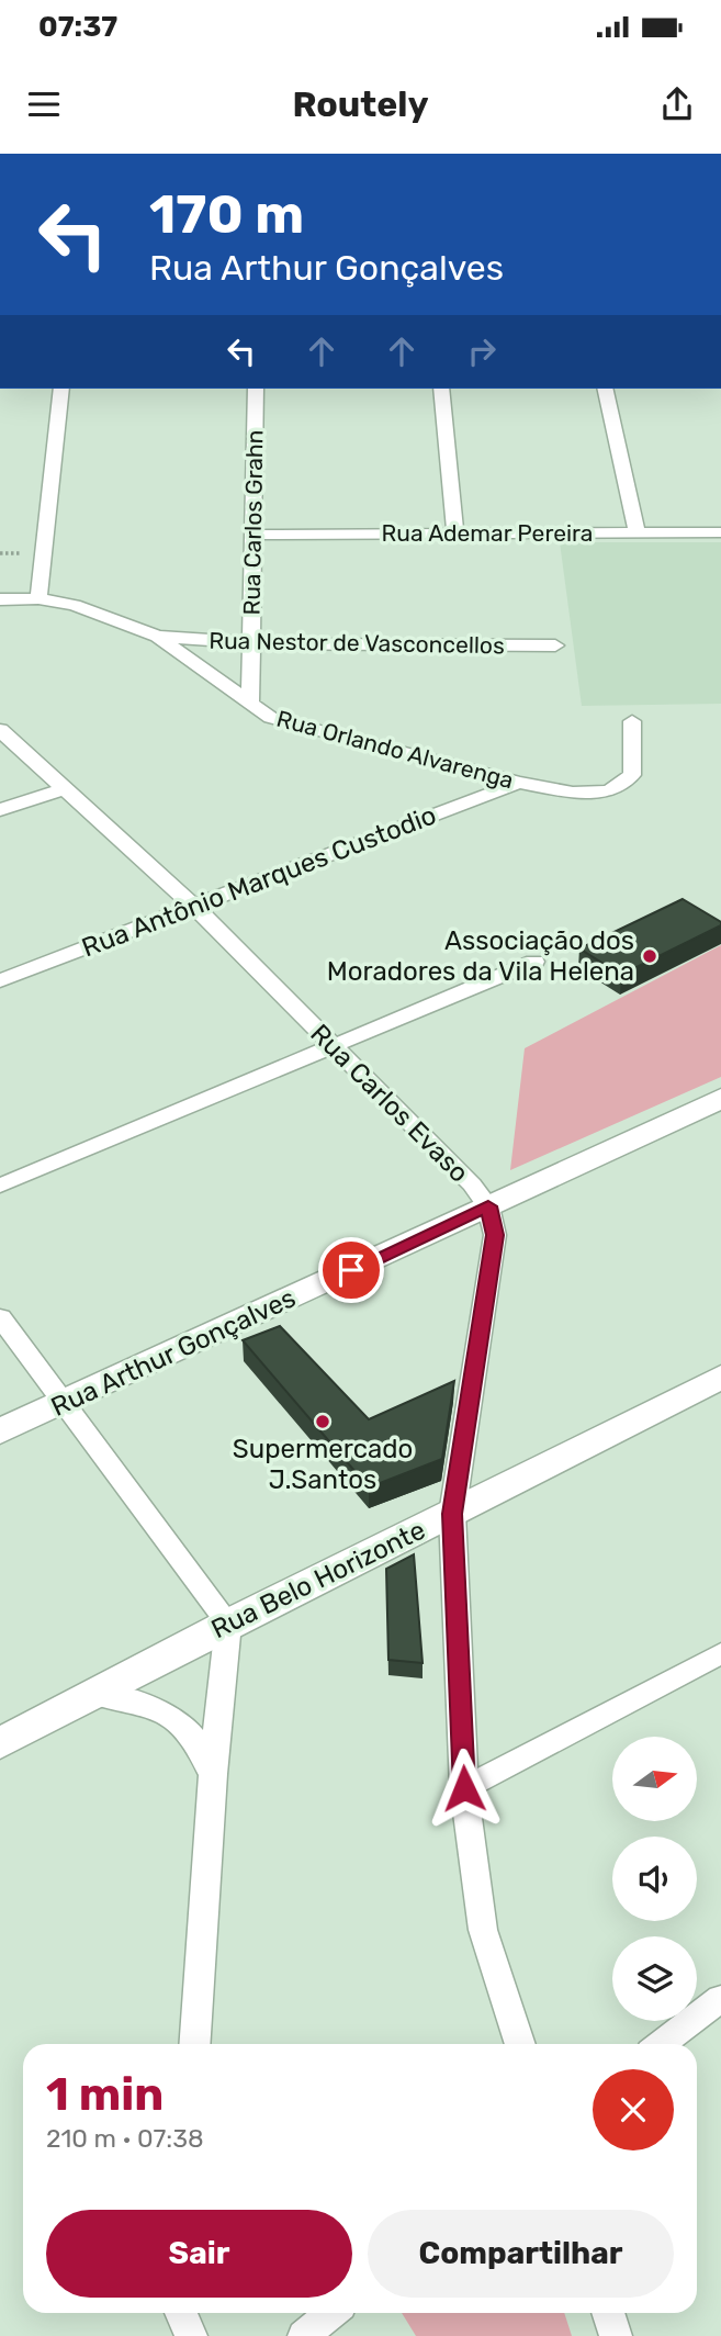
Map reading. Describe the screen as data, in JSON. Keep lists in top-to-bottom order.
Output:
{
  "streets": {
    "street": [
      "Rua Carlos Grahn",
      "Rua Ademar Pereira",
      "Rua Nestor de Vasconcellos",
      "Rua Orlando Alvarenga",
      "Rua Antônio Marques Custodio",
      "Rua Carlos Evaso",
      "Rua Arthur Gonçalves",
      "Rua Belo Horizonte"
    ]
  },
  "crossings": [
    ["Rua Carlos Grahn", "Rua Ademar Pereira"],
    ["Rua Carlos Grahn", "Rua Nestor de Vasconcellos"],
    ["Rua Carlos Grahn", "Rua Orlando Alvarenga"],
    ["Rua Nestor de Vasconcellos", "Rua Orlando Alvarenga"],
    ["Rua Orlando Alvarenga", "Rua Antônio Marques Custodio"],
    ["Rua Antônio Marques Custodio", "Rua Carlos Evaso"],
    ["Rua Carlos Evaso", "Rua Arthur Gonçalves"],
    ["Rua Carlos Evaso", "Rua Belo Horizonte"]
  ],
  "places": ["Associação dos Moradores da Vila Helena", "Supermercado J.Santos"],
  "north": "right",
  "page": {
    "status": "07:37",
    "header": "Routely",
    "turn": ["170 m", "Rua Arthur Gonçalves"],
    "heading": ["1 min", "210 m · 07:38"],
    "buttons": ["Sair", "Compartilhar"]
  }
}
